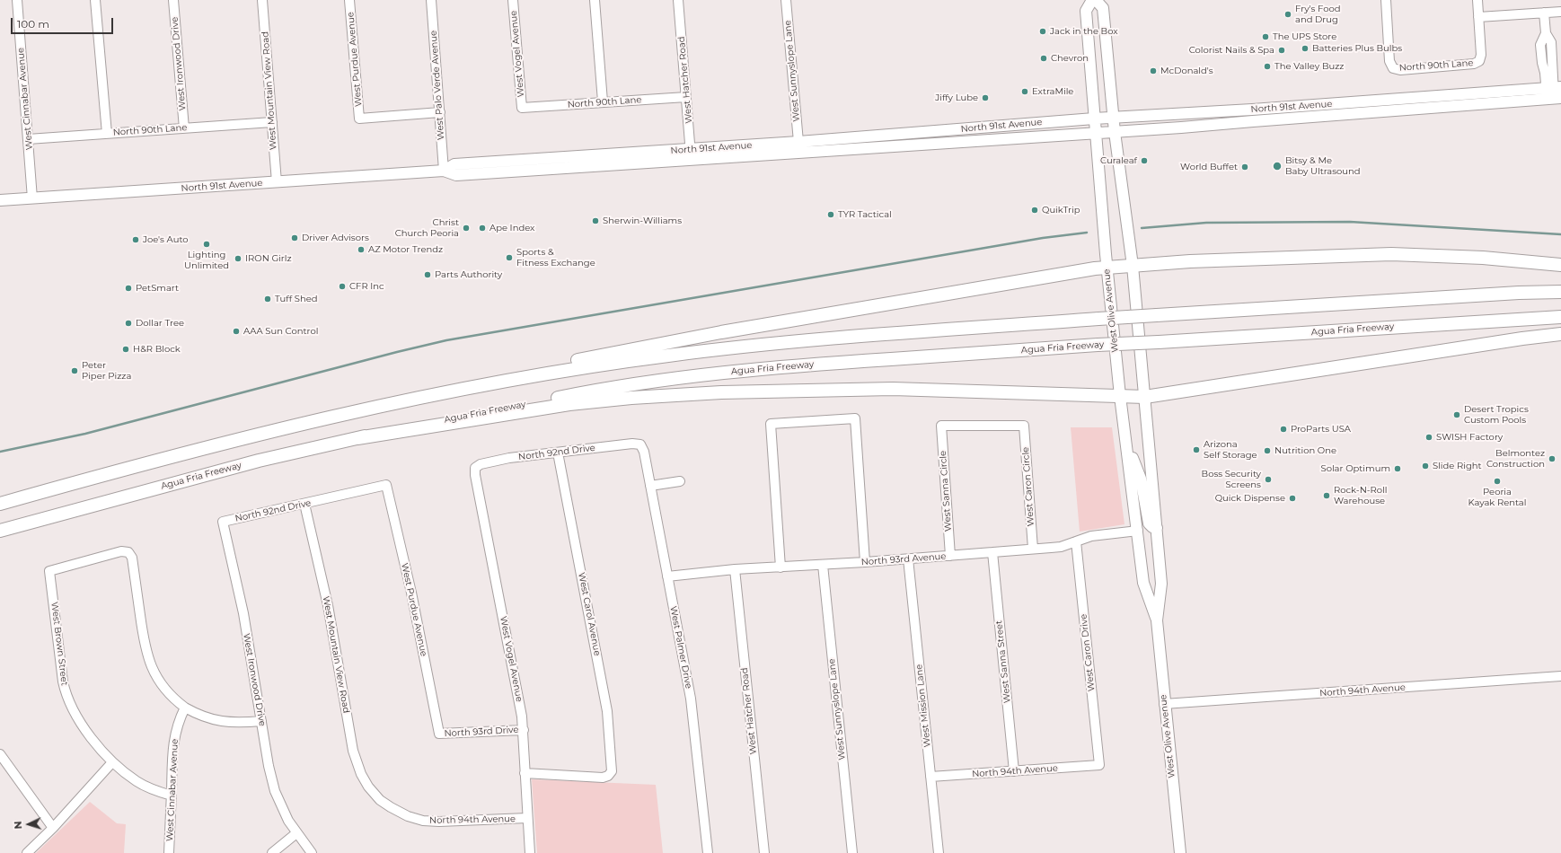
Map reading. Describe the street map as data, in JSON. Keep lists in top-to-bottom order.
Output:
{
  "streets": {
    "highway": ["Agua Fria Freeway"],
    "main road": ["North 91st Avenue", "West Olive Avenue"],
    "street": [
      "West Vogel Avenue",
      "West Purdue Avenue",
      "West Ironwood Drive",
      "North 90th Lane",
      "West Sunnyslope Lane",
      "West Hatcher Road",
      "West Palo Verde Avenue",
      "West Mountain View Road",
      "West Cinnabar Avenue",
      "North 92nd Drive",
      "West Caron Circle",
      "West Sanna Circle",
      "North 93rd Avenue",
      "West Carol Avenue",
      "West Brown Street",
      "West Palmer Drive",
      "West Caron Drive",
      "West Sanna Street",
      "North 94th Avenue",
      "West Mission Lane",
      "North 93rd Drive"
    ]
  },
  "crossings": [
    ["West Vogel Avenue", "North 90th Lane"],
    ["West Vogel Avenue", "North 92nd Drive"],
    ["West Vogel Avenue", "West Carol Avenue"],
    ["West Vogel Avenue", "North 94th Avenue"],
    ["West Vogel Avenue", "North 93rd Drive"],
    ["West Purdue Avenue", "West Palo Verde Avenue"],
    ["West Purdue Avenue", "North 92nd Drive"],
    ["West Purdue Avenue", "North 93rd Drive"],
    ["West Ironwood Drive", "North 90th Lane"],
    ["West Ironwood Drive", "North 92nd Drive"],
    ["North 90th Lane", "West Hatcher Road"],
    ["North 90th Lane", "West Mountain View Road"],
    ["North 90th Lane", "West Cinnabar Avenue"],
    ["West Sunnyslope Lane", "North 91st Avenue"],
    ["West Sunnyslope Lane", "North 93rd Avenue"],
    ["West Hatcher Road", "North 91st Avenue"],
    ["West Hatcher Road", "North 93rd Avenue"],
    ["West Palo Verde Avenue", "North 91st Avenue"],
    ["West Mountain View Road", "North 91st Avenue"],
    ["West Mountain View Road", "North 92nd Drive"],
    ["West Mountain View Road", "North 94th Avenue"],
    ["West Cinnabar Avenue", "North 91st Avenue"],
    ["West Cinnabar Avenue", "West Brown Street"],
    ["North 91st Avenue", "West Olive Avenue"],
    ["West Olive Avenue", "North 93rd Avenue"],
    ["West Olive Avenue", "North 94th Avenue"],
    ["North 92nd Drive", "West Carol Avenue"],
    ["North 92nd Drive", "West Palmer Drive"],
    ["West Caron Circle", "West Sanna Circle"],
    ["West Caron Circle", "North 93rd Avenue"],
    ["West Sanna Circle", "North 93rd Avenue"],
    ["North 93rd Avenue", "West Palmer Drive"],
    ["North 93rd Avenue", "West Caron Drive"],
    ["North 93rd Avenue", "West Sanna Street"],
    ["North 93rd Avenue", "West Mission Lane"],
    ["West Caron Drive", "North 94th Avenue"],
    ["West Sanna Street", "North 94th Avenue"],
    ["North 94th Avenue", "West Mission Lane"]
  ],
  "places": [
    "Fry's Food and Drug",
    "Jack in the Box",
    "The UPS Store",
    "Batteries Plus Bulbs",
    "Colorist Nails & Spa",
    "Chevron",
    "The Valley Buzz",
    "McDonald's",
    "ExtraMile",
    "Jiffy Lube",
    "Curaleaf",
    "Bitsy & Me Baby Ultrasound",
    "World Buffet",
    "QuikTrip",
    "TYR Tactical",
    "Sherwin-Williams",
    "Christ Church Peoria",
    "Ape Index",
    "Driver Advisors",
    "Joe's Auto",
    "Lighting Unlimited",
    "AZ Motor Trendz",
    "Sports & Fitness Exchange",
    "IRON Girlz",
    "Parts Authority",
    "CFR Inc",
    "PetSmart",
    "Tuff Shed",
    "Dollar Tree",
    "AAA Sun Control",
    "H&R Block",
    "Peter Piper Pizza",
    "Desert Tropics Custom Pools",
    "ProParts USA",
    "SWISH Factory",
    "Arizona Self Storage",
    "Nutrition One",
    "Belmontez Construction",
    "Slide Right",
    "Solar Optimum",
    "Boss Security Screens",
    "Peoria Kayak Rental",
    "Rock-N-Roll Warehouse",
    "Quick Dispense"
  ],
  "scale_bar": "100 m",
  "north": "left"
}
